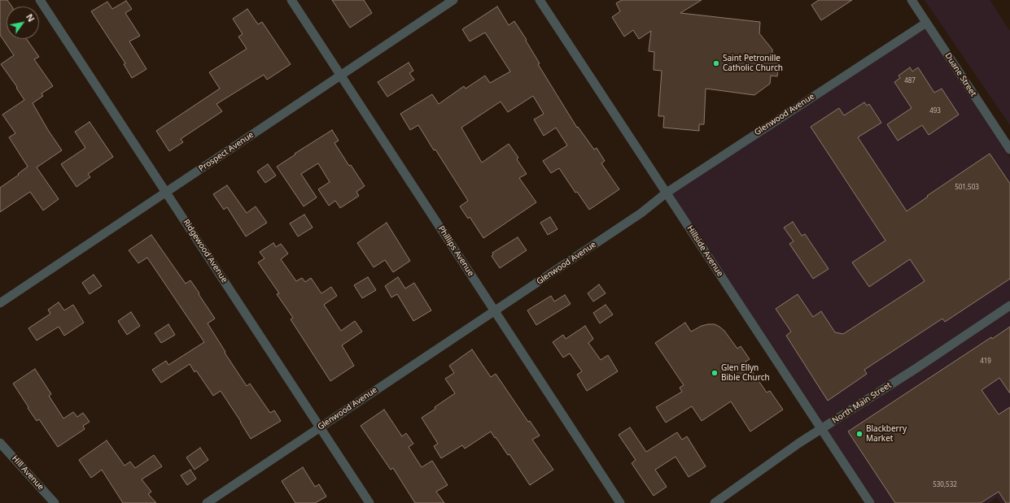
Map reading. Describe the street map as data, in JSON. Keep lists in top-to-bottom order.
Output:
{
  "streets": {
    "street": [
      "Duane Street",
      "Glenwood Avenue",
      "Prospect Avenue",
      "Ridgewood Avenue",
      "Phillips Avenue",
      "Hillside Avenue",
      "North Main Street",
      "Hill Avenue"
    ]
  },
  "crossings": [
    ["Duane Street", "Glenwood Avenue"],
    ["Glenwood Avenue", "Ridgewood Avenue"],
    ["Glenwood Avenue", "Phillips Avenue"],
    ["Glenwood Avenue", "Hillside Avenue"],
    ["Prospect Avenue", "Ridgewood Avenue"],
    ["Prospect Avenue", "Phillips Avenue"],
    ["Hillside Avenue", "North Main Street"]
  ],
  "places": ["Saint Petronille Catholic Church", "Glen Ellyn Bible Church", "Blackberry Market"],
  "house_numbers": [
    "487",
    "493",
    "501,503",
    "419",
    "530,532"
  ],
  "north": "top right"
}
